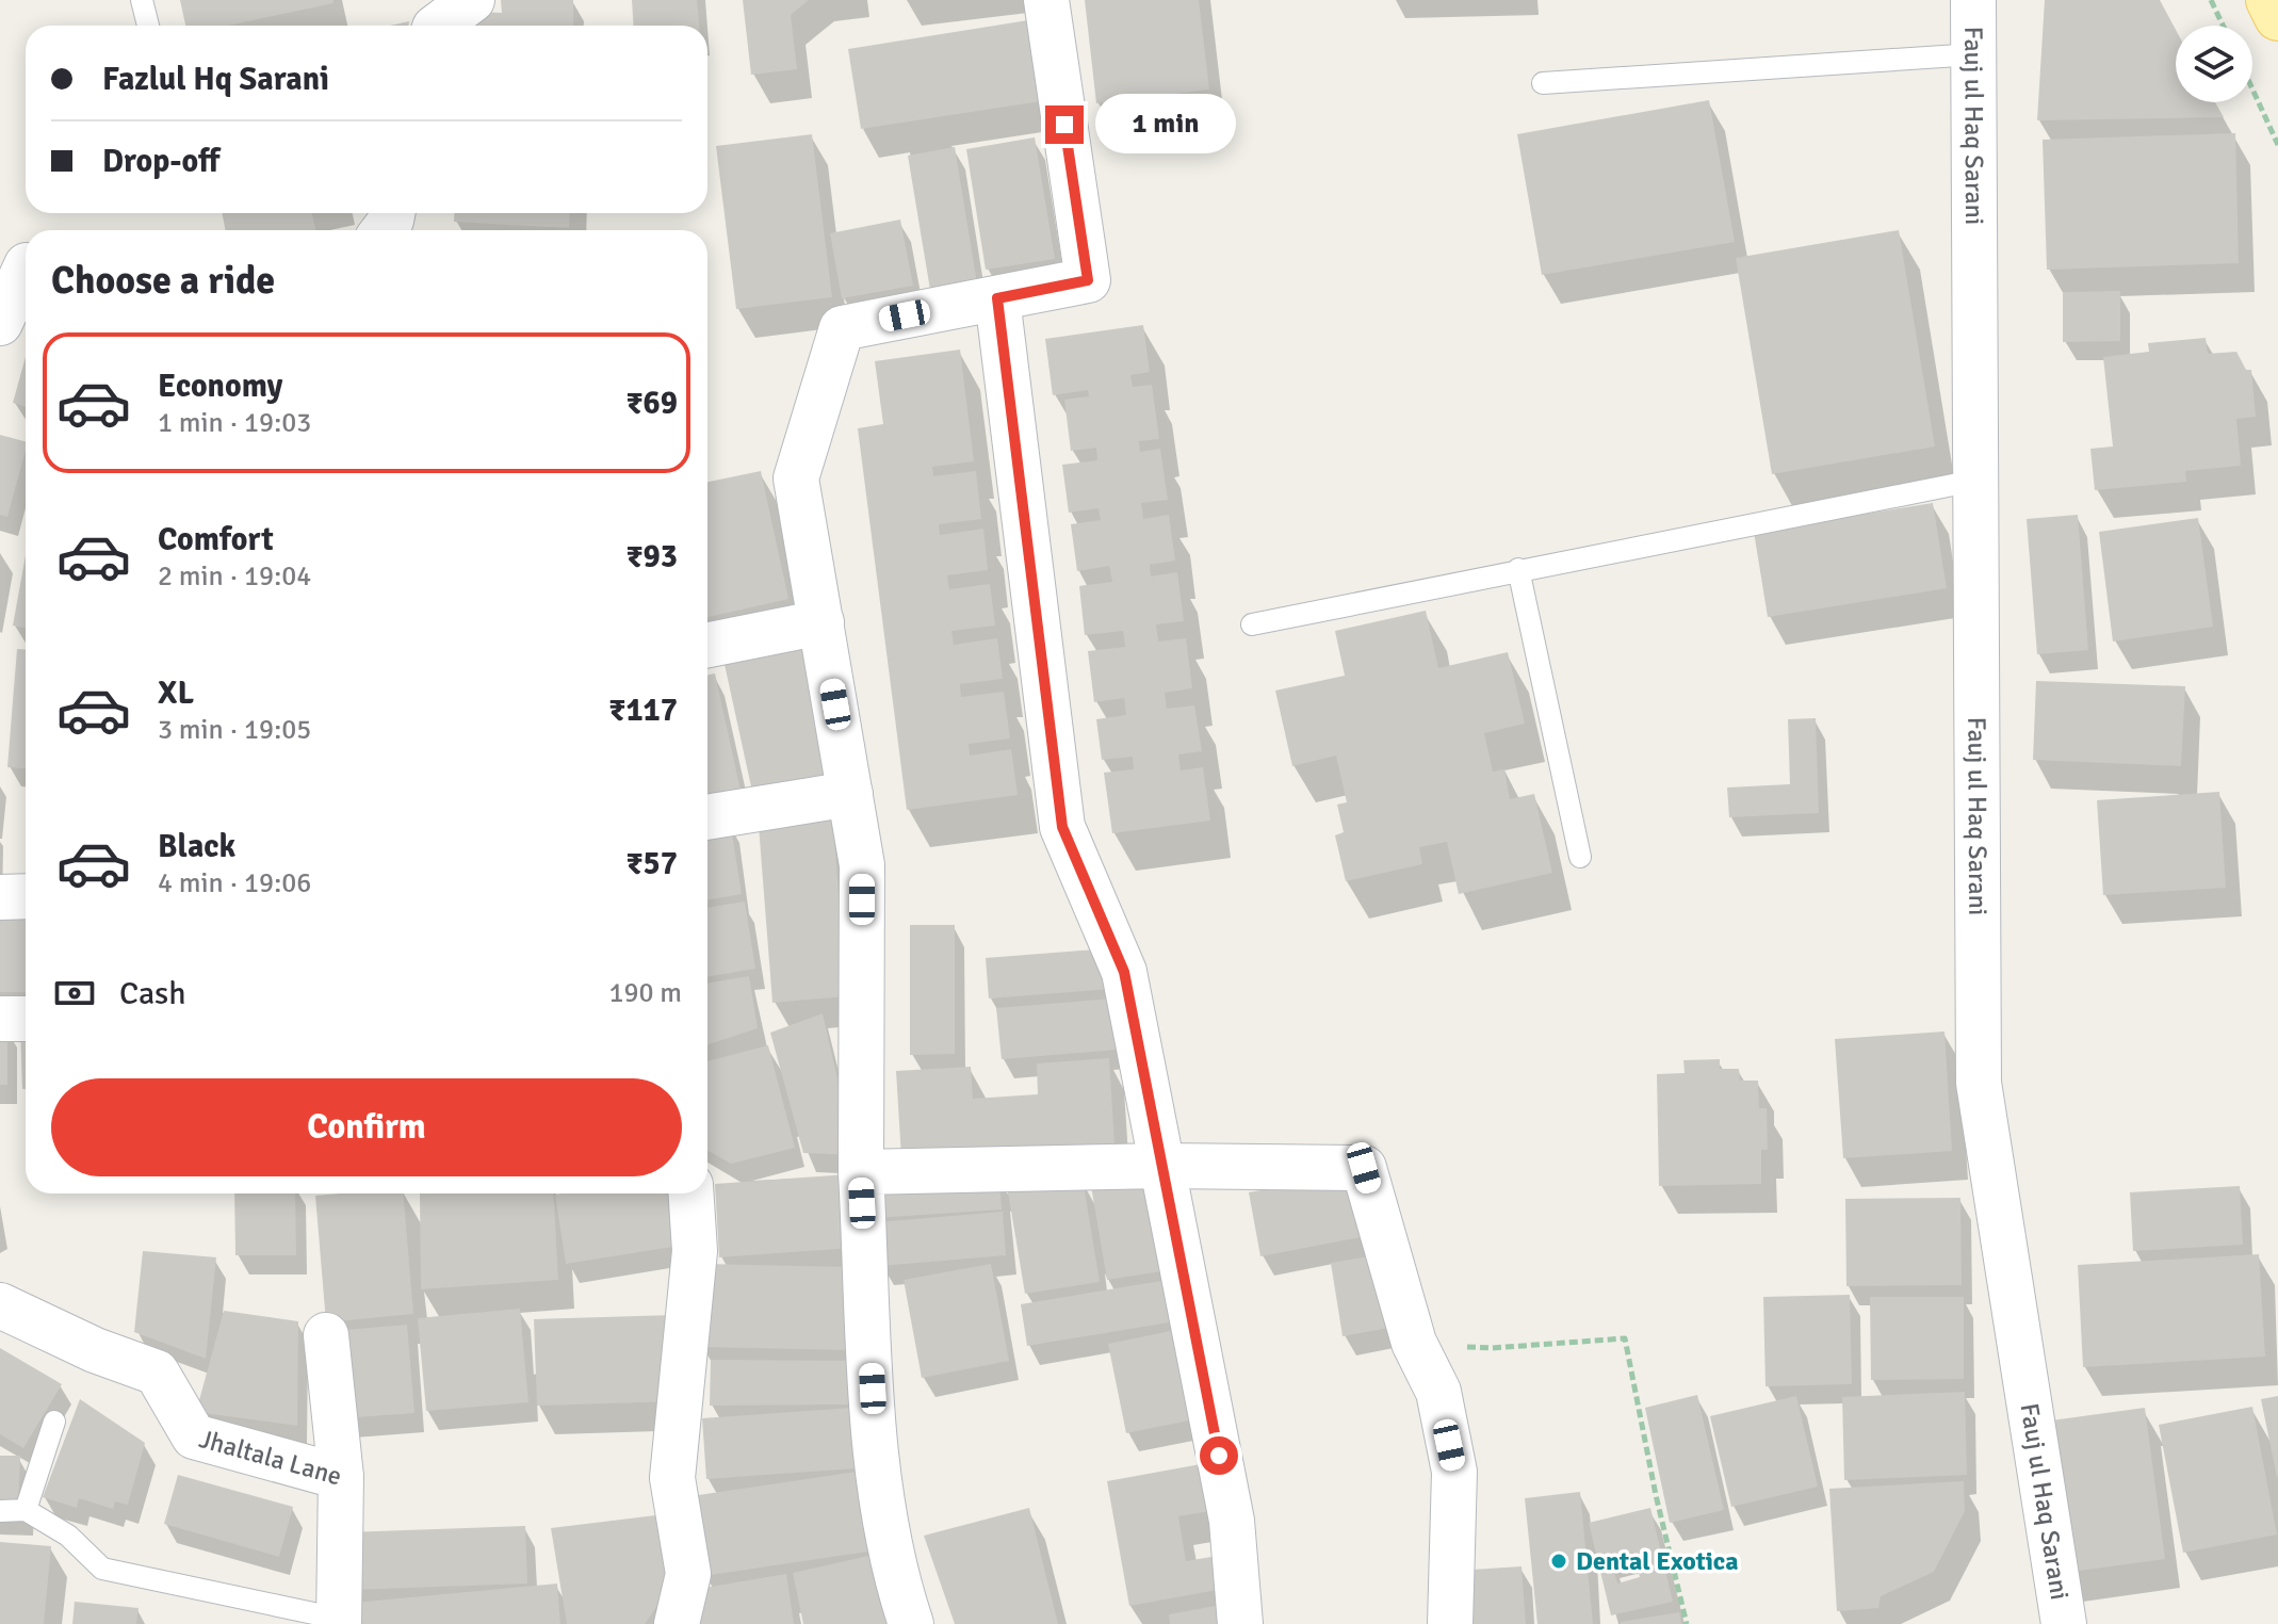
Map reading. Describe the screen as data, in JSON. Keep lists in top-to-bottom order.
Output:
{
  "streets": {
    "street": ["Fauj ul Haq Sarani", "Jhaltala Lane"]
  },
  "places": ["Dental Exotica"],
  "page": {
    "banner": ["Fazlul Hq Sarani", "Drop-off"],
    "bubble": "1 min",
    "heading": "Choose a ride",
    "list": [
      {
        "name": "Economy",
        "note": "1 min · 19:03",
        "value": "₹69"
      },
      {
        "name": "Comfort",
        "note": "2 min · 19:04",
        "value": "₹93"
      },
      {
        "name": "XL",
        "note": "3 min · 19:05",
        "value": "₹117"
      },
      {
        "name": "Black",
        "note": "4 min · 19:06",
        "value": "₹57"
      }
    ],
    "pay": ["Cash", "190 m"],
    "buttons": "Confirm"
  }
}
